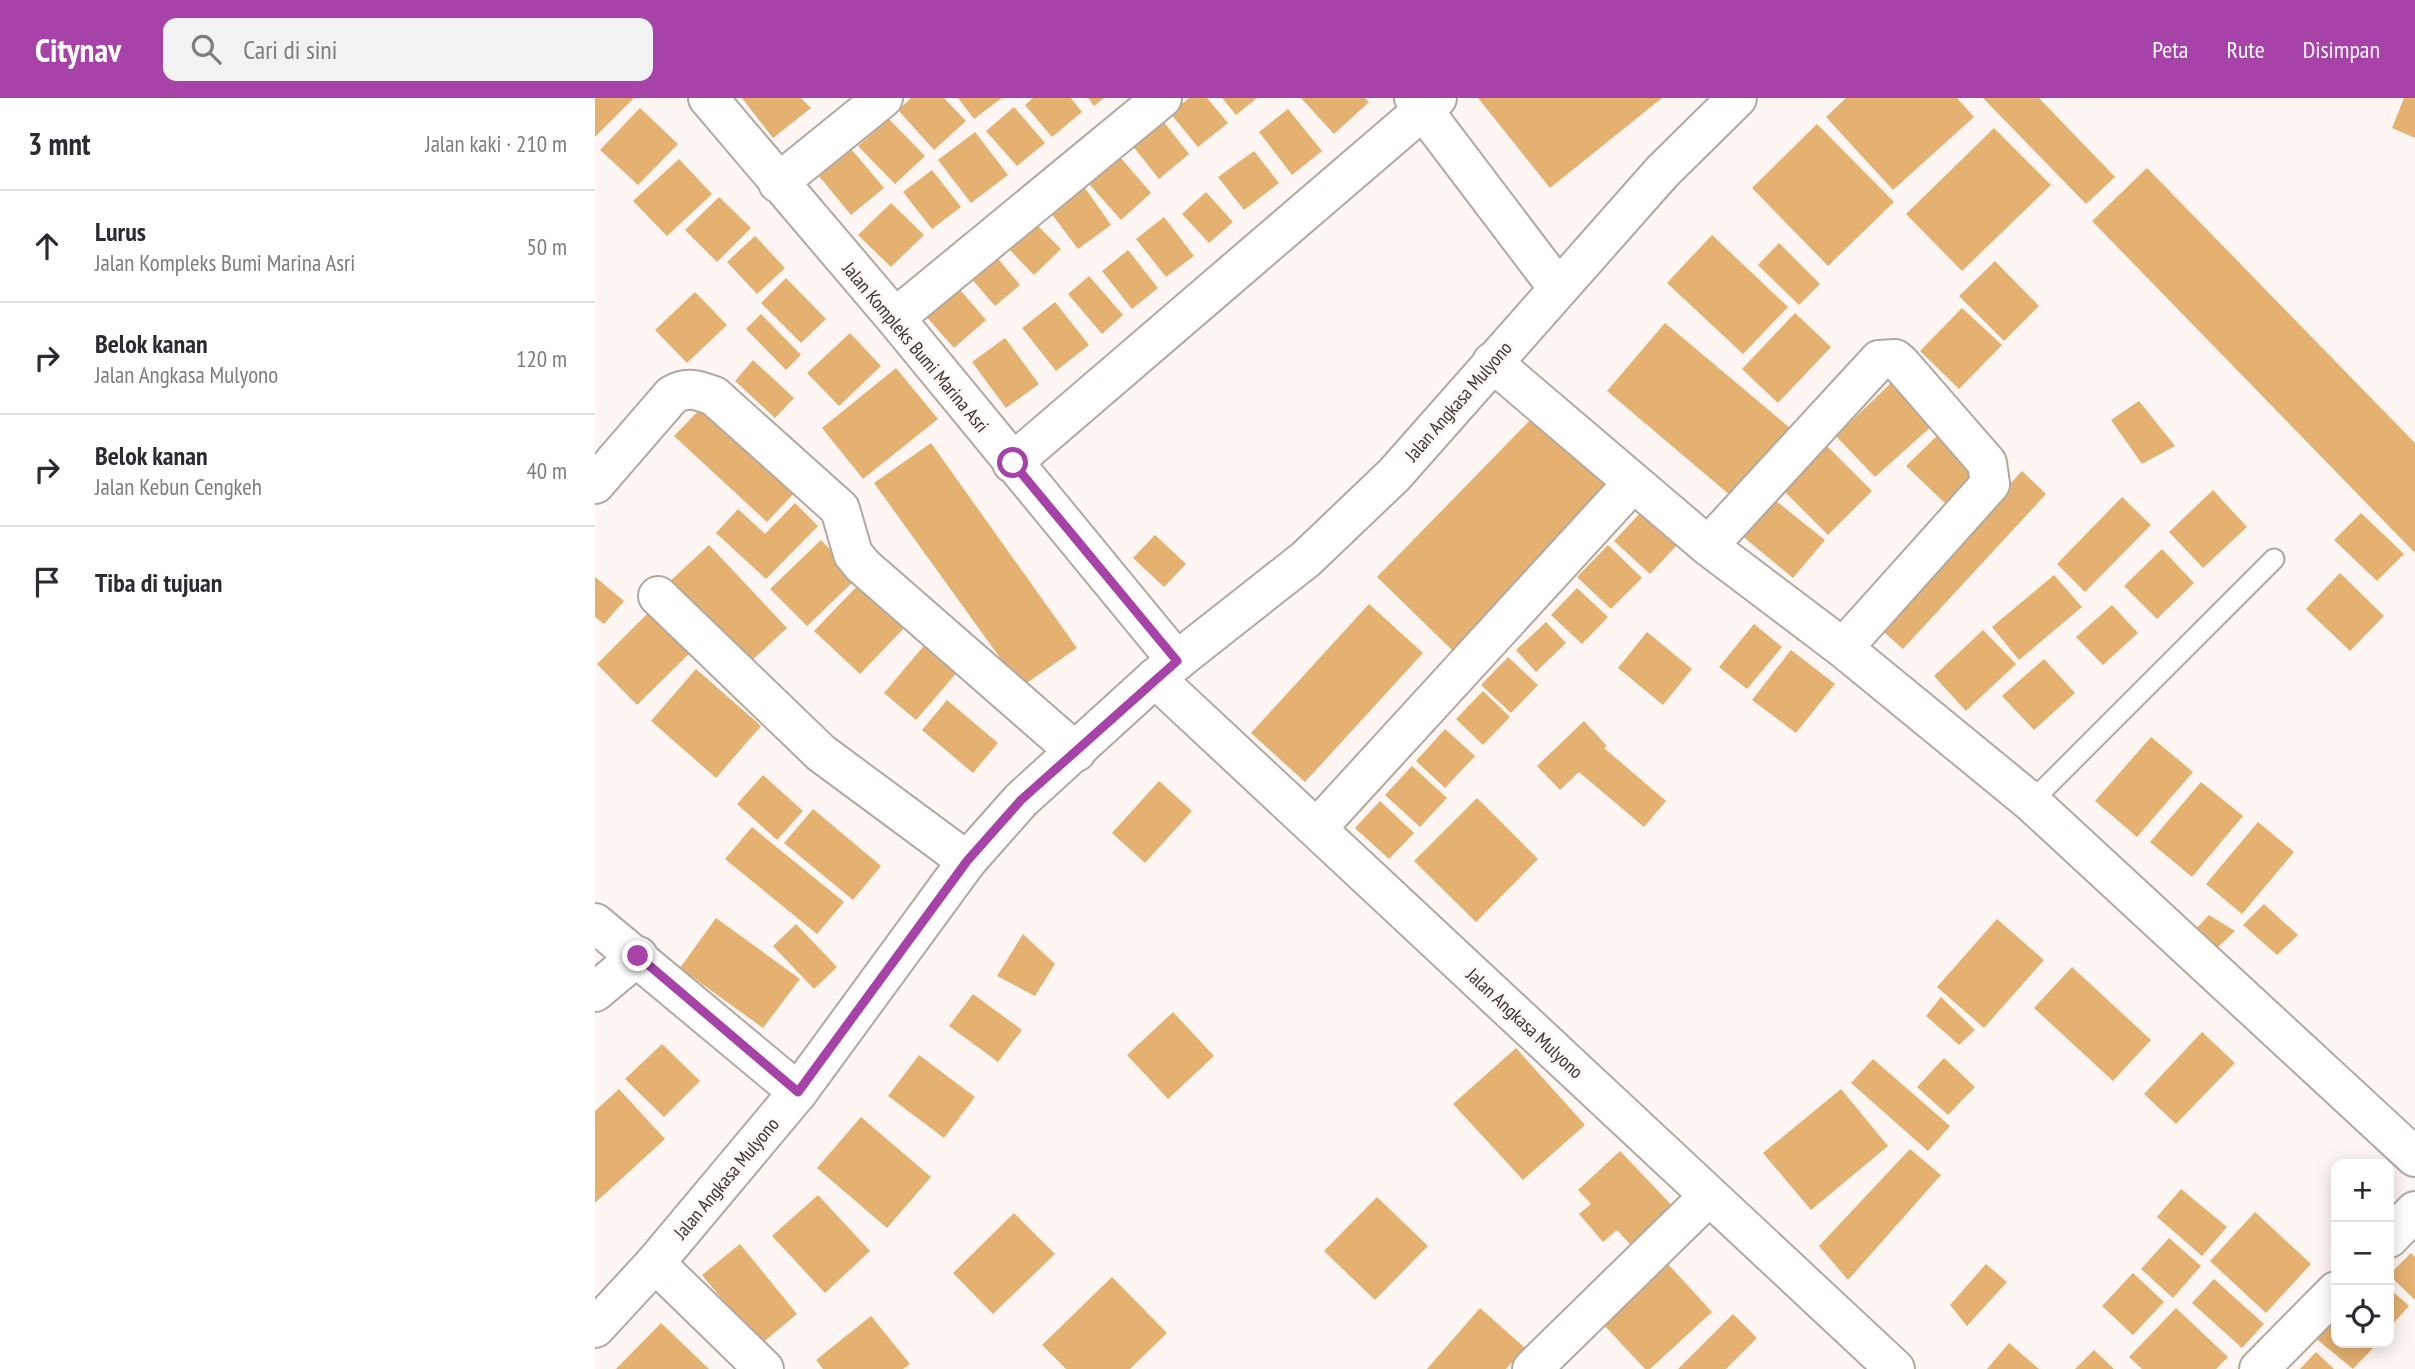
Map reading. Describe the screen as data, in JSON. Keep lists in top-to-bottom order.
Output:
{
  "streets": {
    "street": ["Jalan Kompleks Bumi Marina Asri", "Jalan Angkasa Mulyono"]
  },
  "crossings": [
    ["Jalan Kompleks Bumi Marina Asri", "Jalan Angkasa Mulyono"]
  ],
  "page": {
    "header": "Citynav",
    "search": "Cari di sini",
    "nav": ["Peta", "Rute", "Disimpan"],
    "heading": ["3 mnt", "Jalan kaki · 210 m"],
    "list": [
      ["Lurus", "Jalan Kompleks Bumi Marina Asri", "50 m"],
      ["Belok kanan", "Jalan Angkasa Mulyono", "120 m"],
      ["Belok kanan", "Jalan Kebun Cengkeh", "40 m"],
      "Tiba di tujuan"
    ],
    "map_buttons": ["+", "−"]
  }
}
